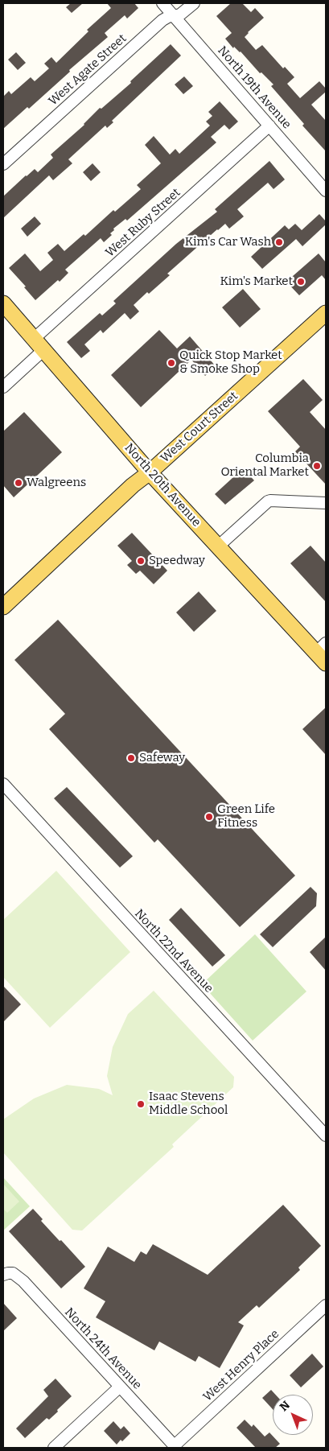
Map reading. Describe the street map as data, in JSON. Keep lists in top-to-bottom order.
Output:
{
  "streets": {
    "main road": ["West Court Street", "North 20th Avenue"],
    "street": [
      "West Agate Street",
      "North 19th Avenue",
      "West Ruby Street",
      "North 22nd Avenue",
      "North 24th Avenue",
      "West Henry Place"
    ]
  },
  "crossings": [
    ["West Agate Street", "North 19th Avenue"],
    ["North 19th Avenue", "West Ruby Street"],
    ["West Ruby Street", "North 20th Avenue"],
    ["West Court Street", "North 20th Avenue"],
    ["North 24th Avenue", "West Henry Place"]
  ],
  "places": [
    "Kim's Car Wash",
    "Kim's Market",
    "Quick Stop Market & Smoke Shop",
    "Columbia Oriental Market",
    "Walgreens",
    "Speedway",
    "Safeway",
    "Green Life Fitness",
    "Isaac Stevens Middle School"
  ],
  "north": "top left"
}
